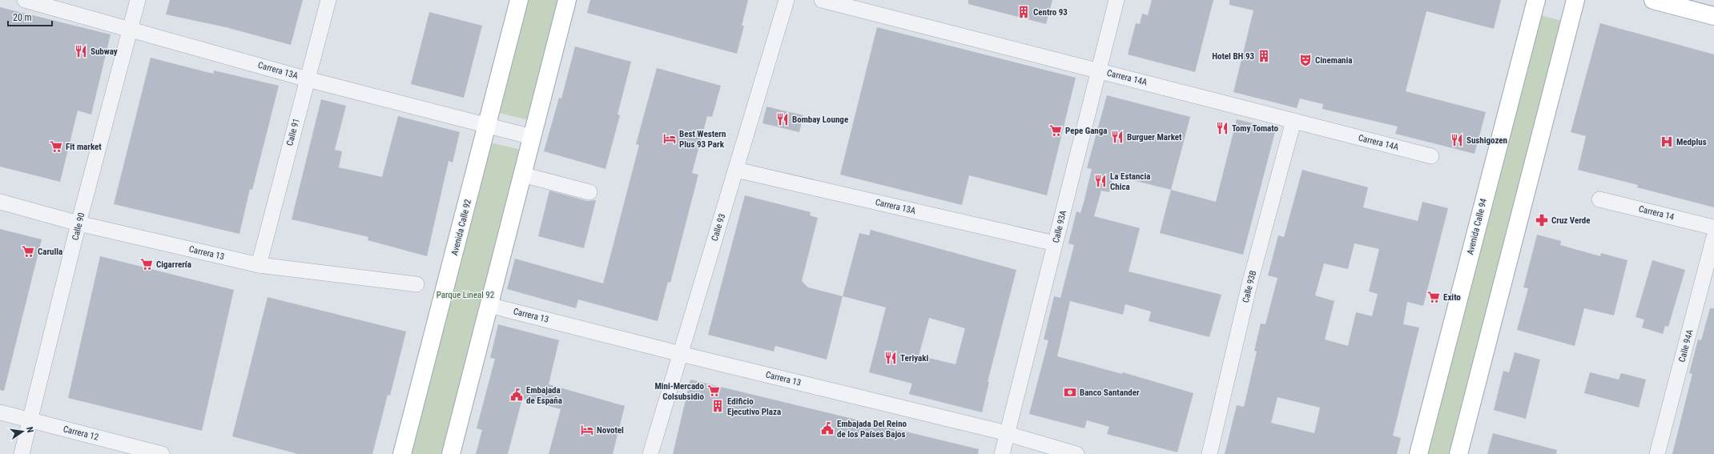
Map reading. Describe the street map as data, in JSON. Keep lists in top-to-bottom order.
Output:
{
  "streets": {
    "main road": ["Avenida Calle 94", "Avenida Calle 92"],
    "street": [
      "Carrera 13A",
      "Carrera 14A",
      "Calle 91",
      "Carrera 14",
      "Calle 90",
      "Calle 93A",
      "Calle 93",
      "Carrera 13",
      "Calle 93B",
      "Calle 94A",
      "Carrera 12"
    ]
  },
  "crossings": [
    ["Carrera 13A", "Calle 91"],
    ["Carrera 13A", "Calle 90"],
    ["Carrera 13A", "Calle 93A"],
    ["Carrera 13A", "Avenida Calle 92"],
    ["Carrera 13A", "Calle 93"],
    ["Carrera 14A", "Calle 93A"],
    ["Carrera 14A", "Calle 93B"],
    ["Calle 91", "Carrera 13"],
    ["Calle 90", "Carrera 13"],
    ["Calle 90", "Carrera 12"],
    ["Calle 93A", "Carrera 13"],
    ["Calle 93", "Carrera 13"]
  ],
  "parks": ["Parque Lineal 92"],
  "places": {
    "building": ["Centro 93", "Hotel BH 93", "Edificio Ejecutivo Plaza"],
    "restaurant": [
      "Subway",
      "Bombay Lounge",
      "Tomy Tomato",
      "Burguer Market",
      "Sushigozen",
      "La Estancia Chica",
      "Teriyaki"
    ],
    "theatre": ["Cinemania"],
    "supermarket": [
      "Pepe Ganga",
      "Fit market",
      "Carulla",
      "Cigarrería",
      "Exito",
      "Mini-Mercado Colsubsidio"
    ],
    "hotel": ["Best Western Plus 93 Park", "Novotel"],
    "hospital": ["Medplus"],
    "pharmacy": ["Cruz Verde"],
    "bank": ["Banco Santander"],
    "public building": ["Embajada de España", "Embajada Del Reino de los Países Bajos"]
  },
  "scale_bar": "20 m",
  "north": "right"
}
